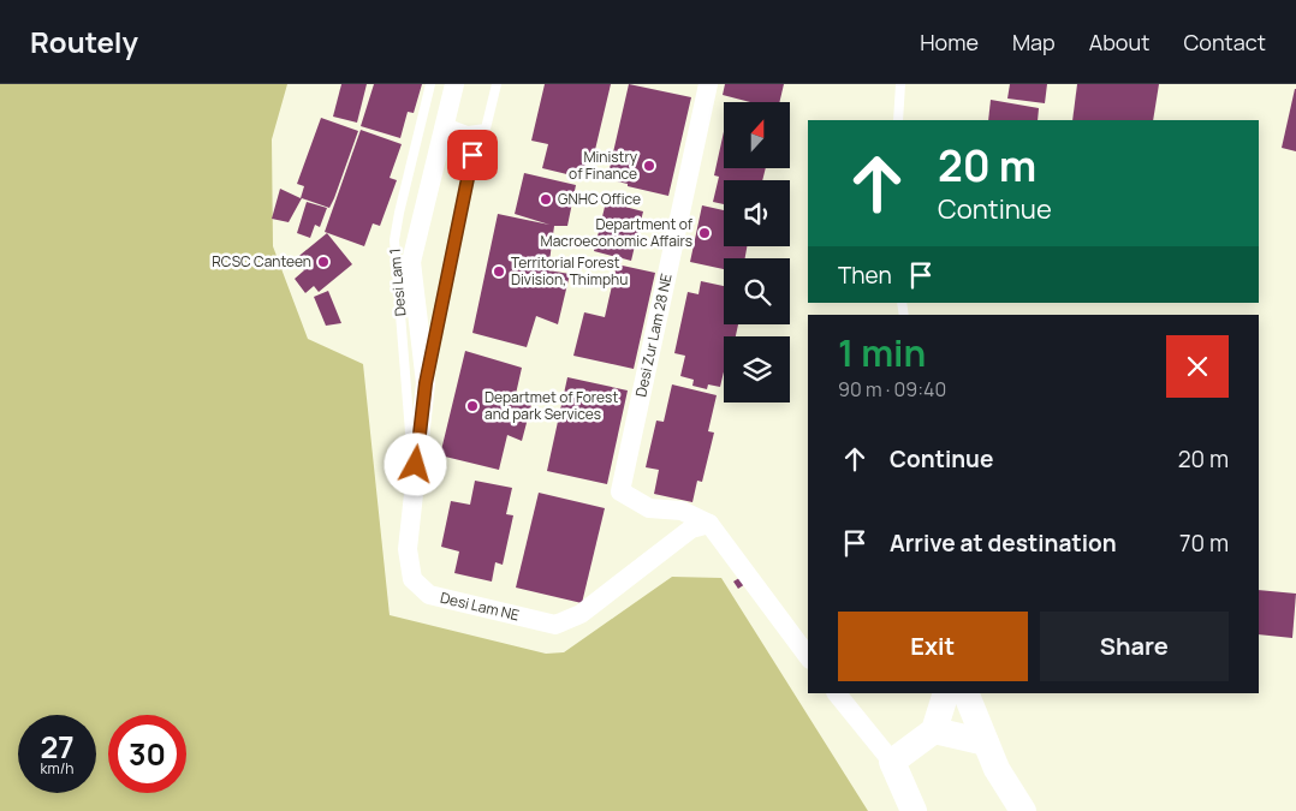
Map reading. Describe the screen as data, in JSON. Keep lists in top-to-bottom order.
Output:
{
  "streets": {
    "street": ["Desi Zur Lam 28 NE", "Desi Lam NE"],
    "lane": ["Desi Lam 1"]
  },
  "crossings": [
    ["Desi Lam 1", "Desi Lam NE"],
    ["Desi Zur Lam 28 NE", "Desi Lam NE"]
  ],
  "places": [
    "Ministry of Finance",
    "GNHC Office",
    "Department of Macroeconomic Affairs",
    "RCSC Canteen",
    "Territorial Forest Division, Thimphu",
    "Departmet of Forest and park Services"
  ],
  "north": "top",
  "page": {
    "header": "Routely",
    "nav": [
      "Home",
      "Map",
      "About",
      "Contact"
    ],
    "turn": ["20 m", "Continue"],
    "then": "Then",
    "heading": ["1 min", "90 m · 09:40"],
    "list": [
      {
        "name": "Continue",
        "value": "20 m"
      },
      {
        "name": "Arrive at destination",
        "value": "70 m"
      }
    ],
    "buttons": ["Exit", "Share"],
    "speed": "27 km/h",
    "limit": "30"
  }
}
